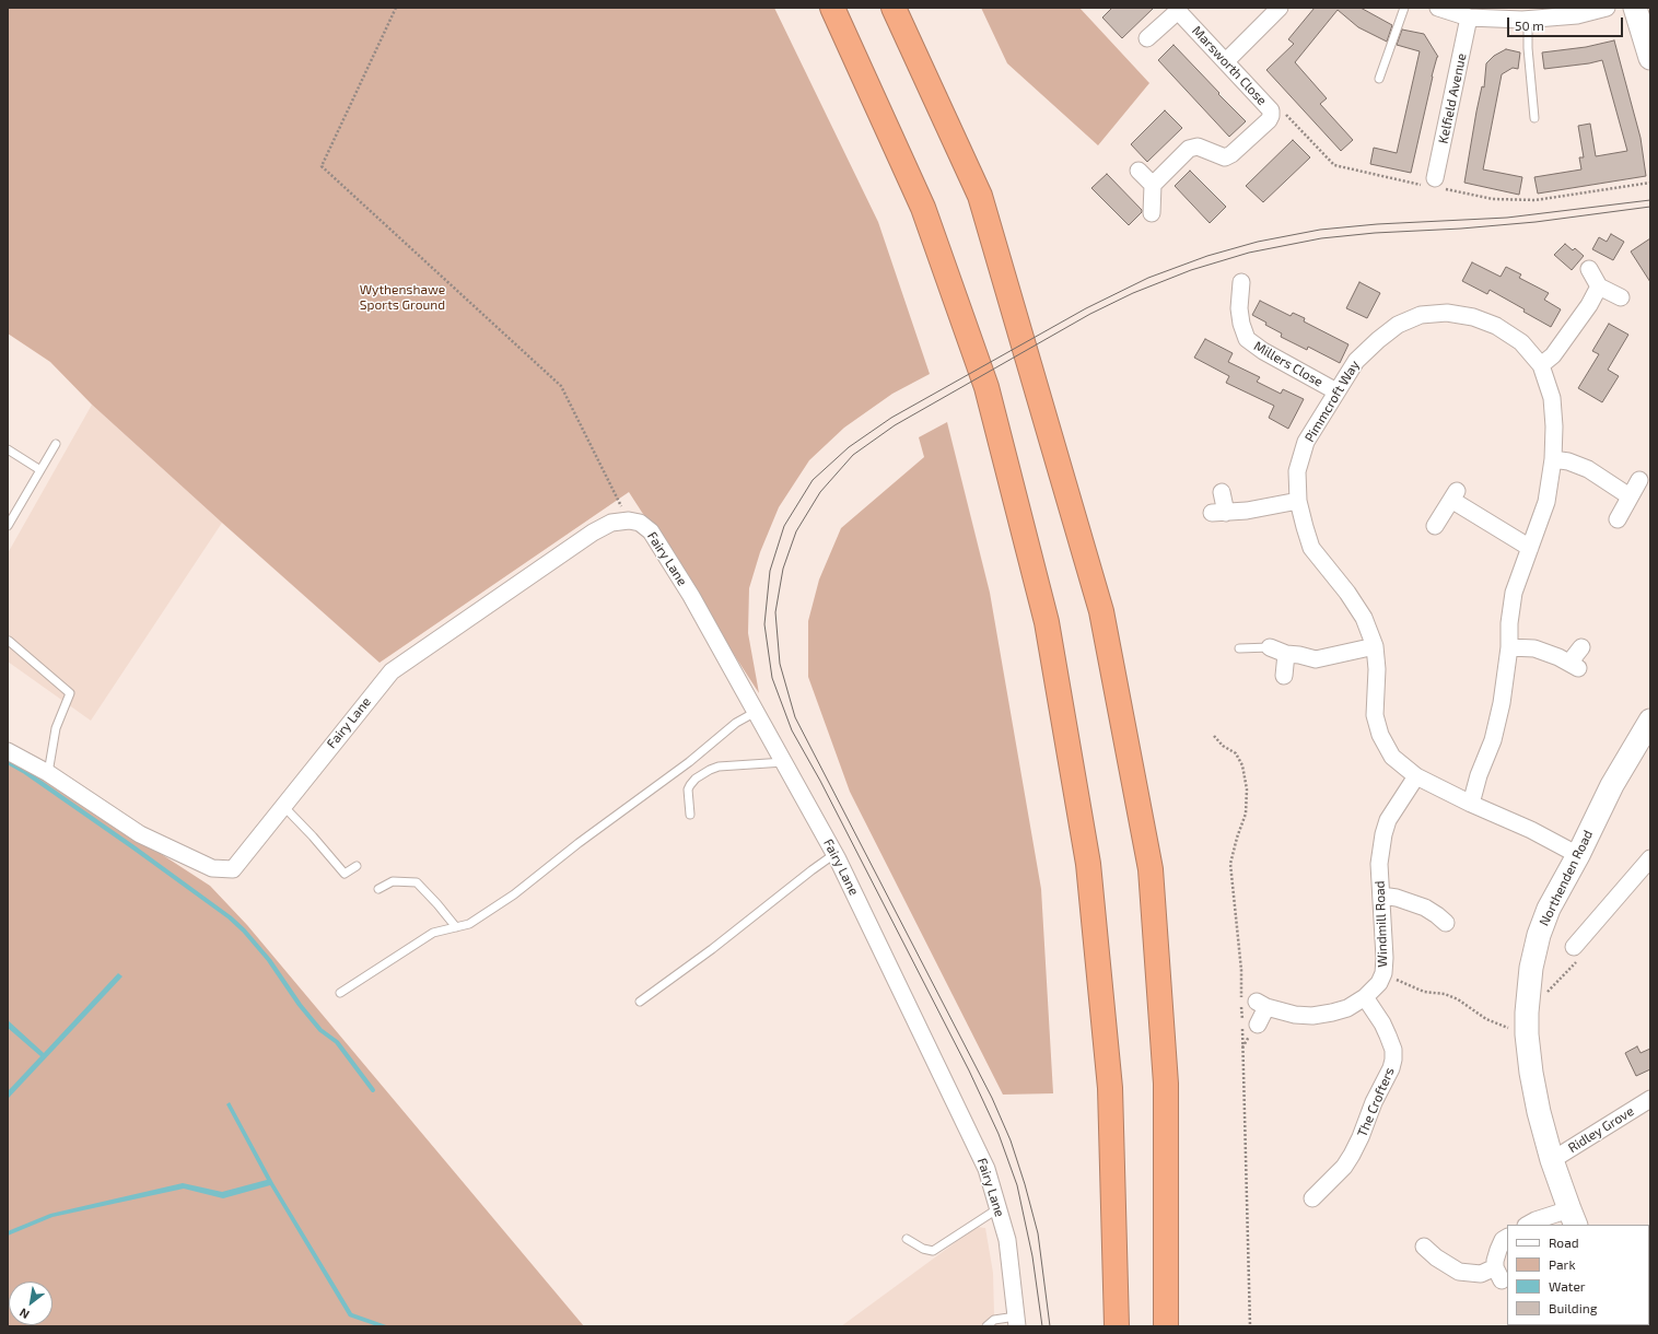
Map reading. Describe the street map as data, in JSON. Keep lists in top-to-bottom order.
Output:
{
  "streets": {
    "main road": ["Northenden Road"],
    "street": [
      "Marsworth Close",
      "Kelfield Avenue",
      "Millers Close",
      "Pimmcroft Way",
      "Fairy Lane",
      "Windmill Road",
      "The Crofters",
      "Ridley Grove"
    ]
  },
  "crossings": [
    ["Millers Close", "Pimmcroft Way"],
    ["Pimmcroft Way", "Northenden Road"],
    ["Pimmcroft Way", "Windmill Road"],
    ["Northenden Road", "Ridley Grove"],
    ["Windmill Road", "The Crofters"]
  ],
  "parks": ["Wythenshawe Sports Ground"],
  "legend": [
    "Road",
    "Park",
    "Water",
    "Building"
  ],
  "scale_bar": "50 m",
  "north": "bottom left"
}
